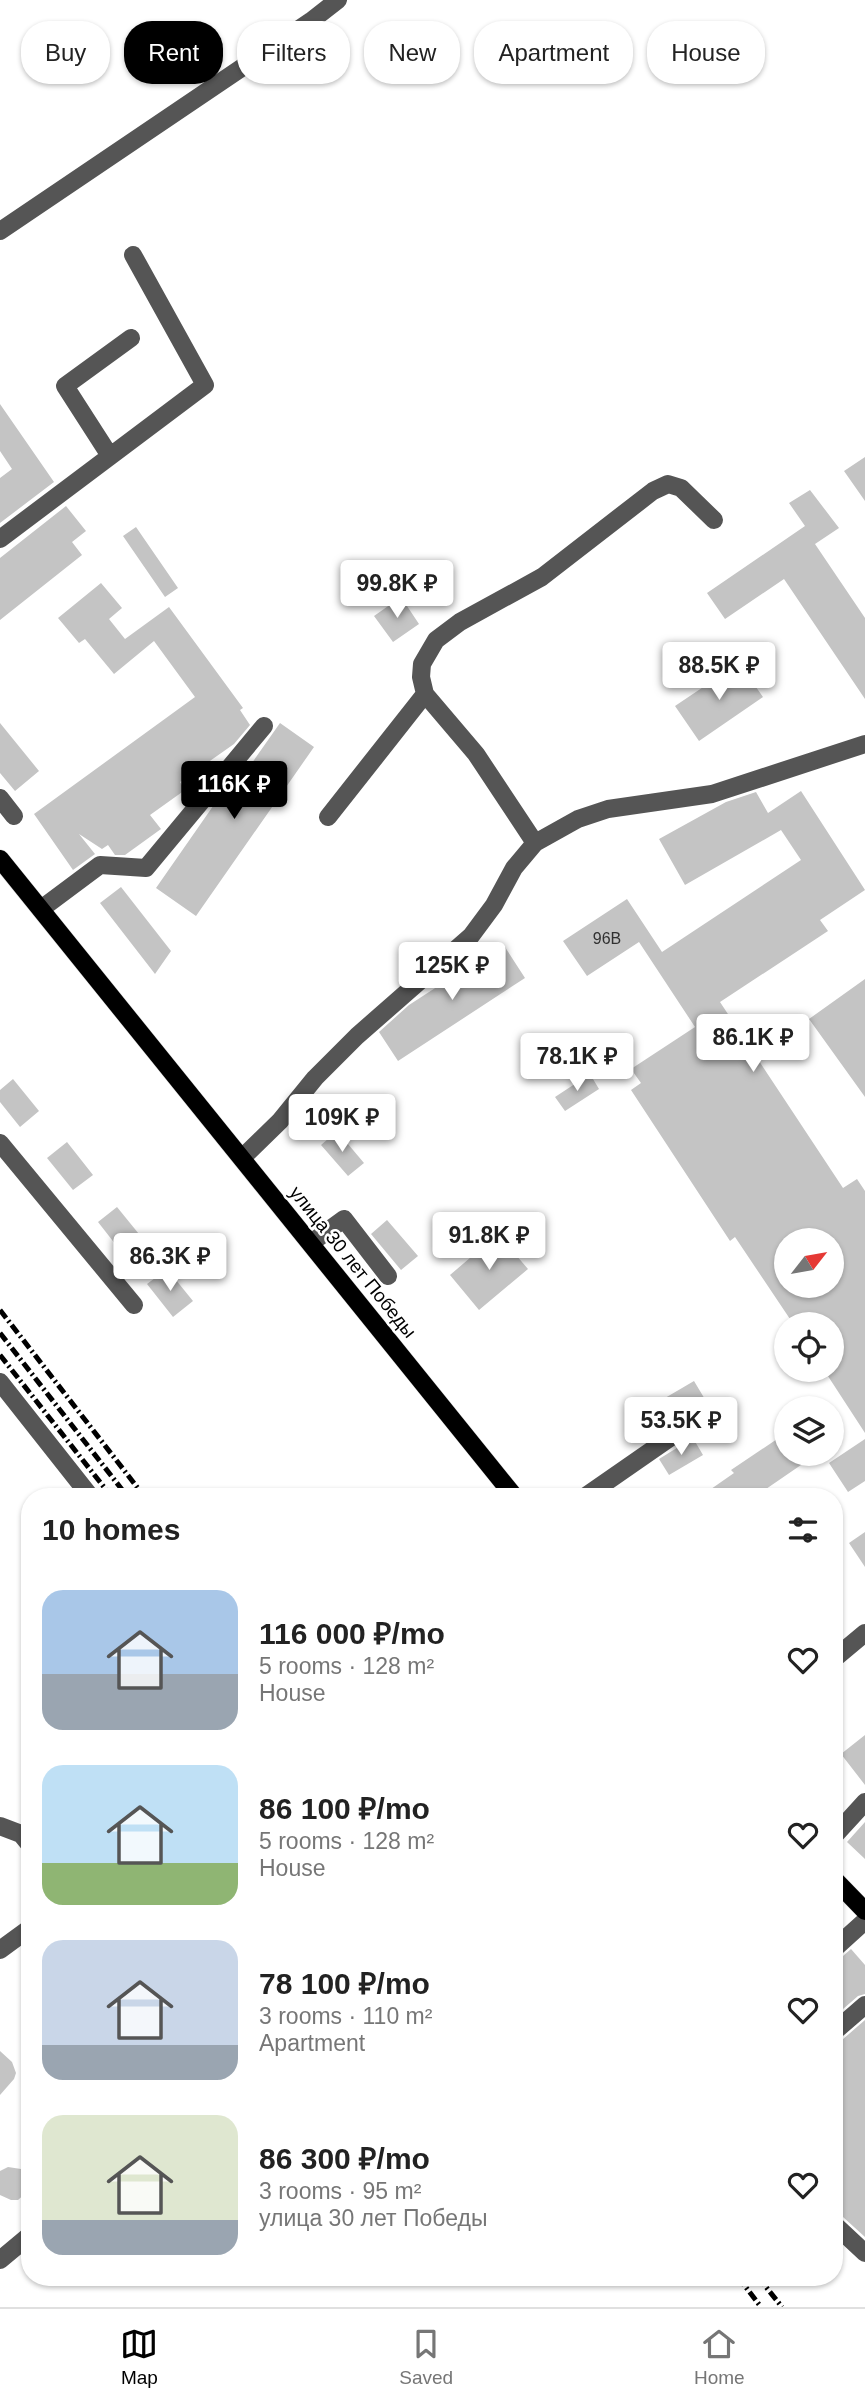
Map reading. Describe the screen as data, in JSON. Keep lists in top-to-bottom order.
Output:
{
  "streets": {
    "main road": ["улица 30 лет Победы"]
  },
  "house_numbers": ["96В"],
  "north": "top right",
  "page": {
    "chip": [
      "Buy",
      "Rent",
      "Filters",
      "New",
      "Apartment",
      "House"
    ],
    "price": [
      "99.8K ₽",
      "88.5K ₽",
      "116K ₽",
      "125K ₽",
      "86.1K ₽",
      "78.1K ₽",
      "109K ₽",
      "91.8K ₽",
      "86.3K ₽",
      "53.5K ₽"
    ],
    "heading": "10 homes",
    "list": [
      {
        "name": "116 000 ₽/mo",
        "note": "5 rooms · 128 m² · House"
      },
      {
        "name": "86 100 ₽/mo",
        "note": "5 rooms · 128 m² · House"
      },
      {
        "name": "78 100 ₽/mo",
        "note": "3 rooms · 110 m² · Apartment"
      },
      {
        "name": "86 300 ₽/mo",
        "note": "3 rooms · 95 m² · улица 30 лет Победы"
      }
    ],
    "tabs": ["Map", "Saved", "Home"]
  }
}
